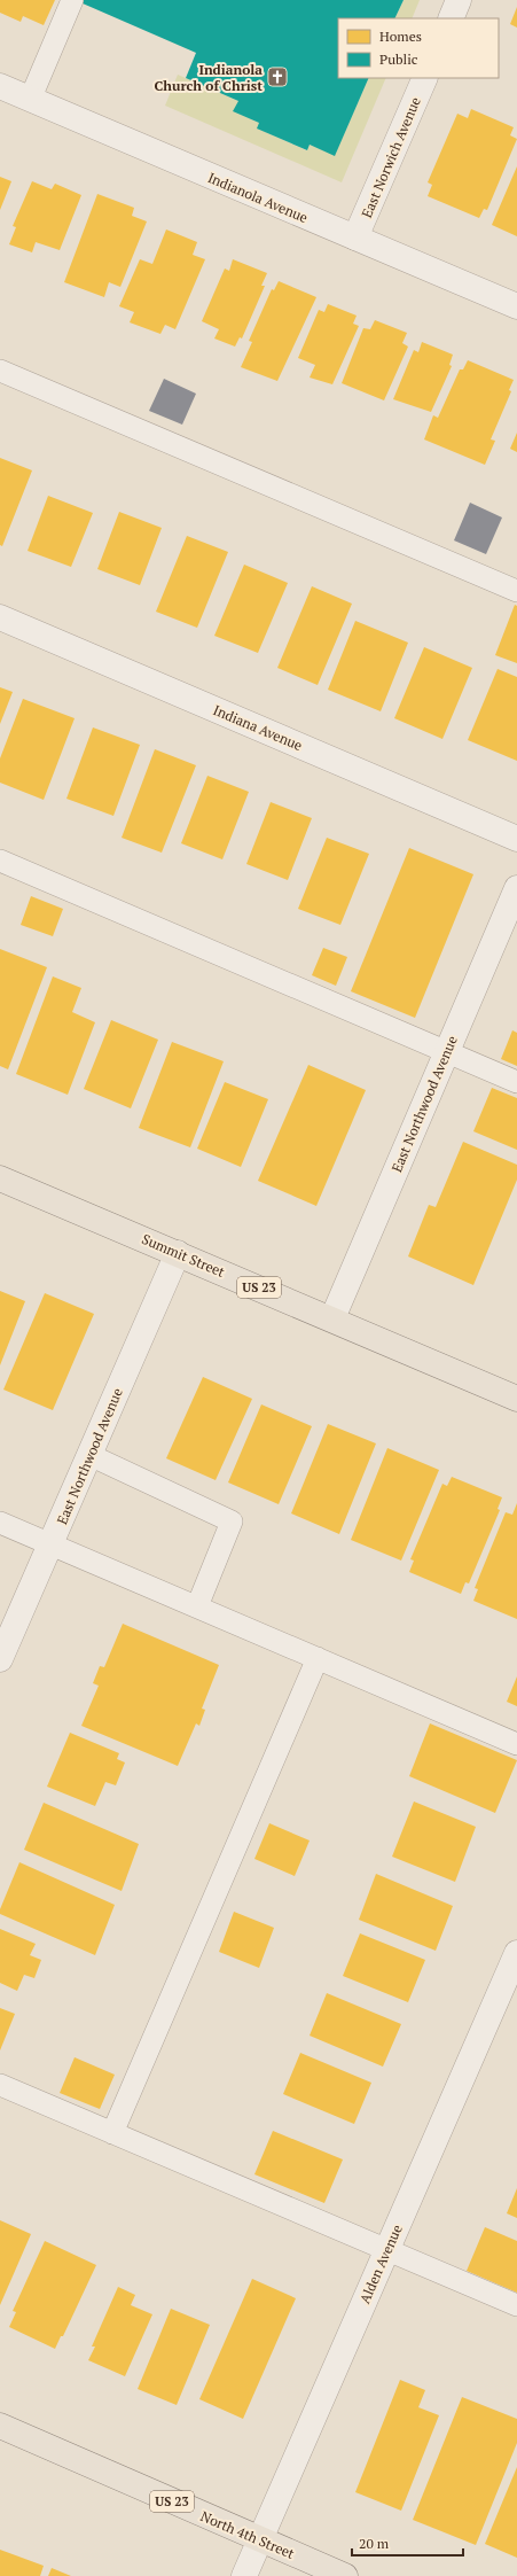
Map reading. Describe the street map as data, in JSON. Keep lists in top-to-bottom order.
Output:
{
  "streets": {
    "main road": ["Summit Street", "US 23", "North 4th Street"],
    "street": [
      "East Norwich Avenue",
      "Indianola Avenue",
      "Indiana Avenue",
      "East Northwood Avenue",
      "Alden Avenue"
    ]
  },
  "crossings": [
    ["East Norwich Avenue", "Indianola Avenue"],
    ["East Northwood Avenue", "Summit Street"],
    ["Alden Avenue", "North 4th Street"]
  ],
  "places": {
    "church": ["Indianola Church of Christ"]
  },
  "legend": ["Homes", "Public"],
  "scale_bar": "20 m"
}
